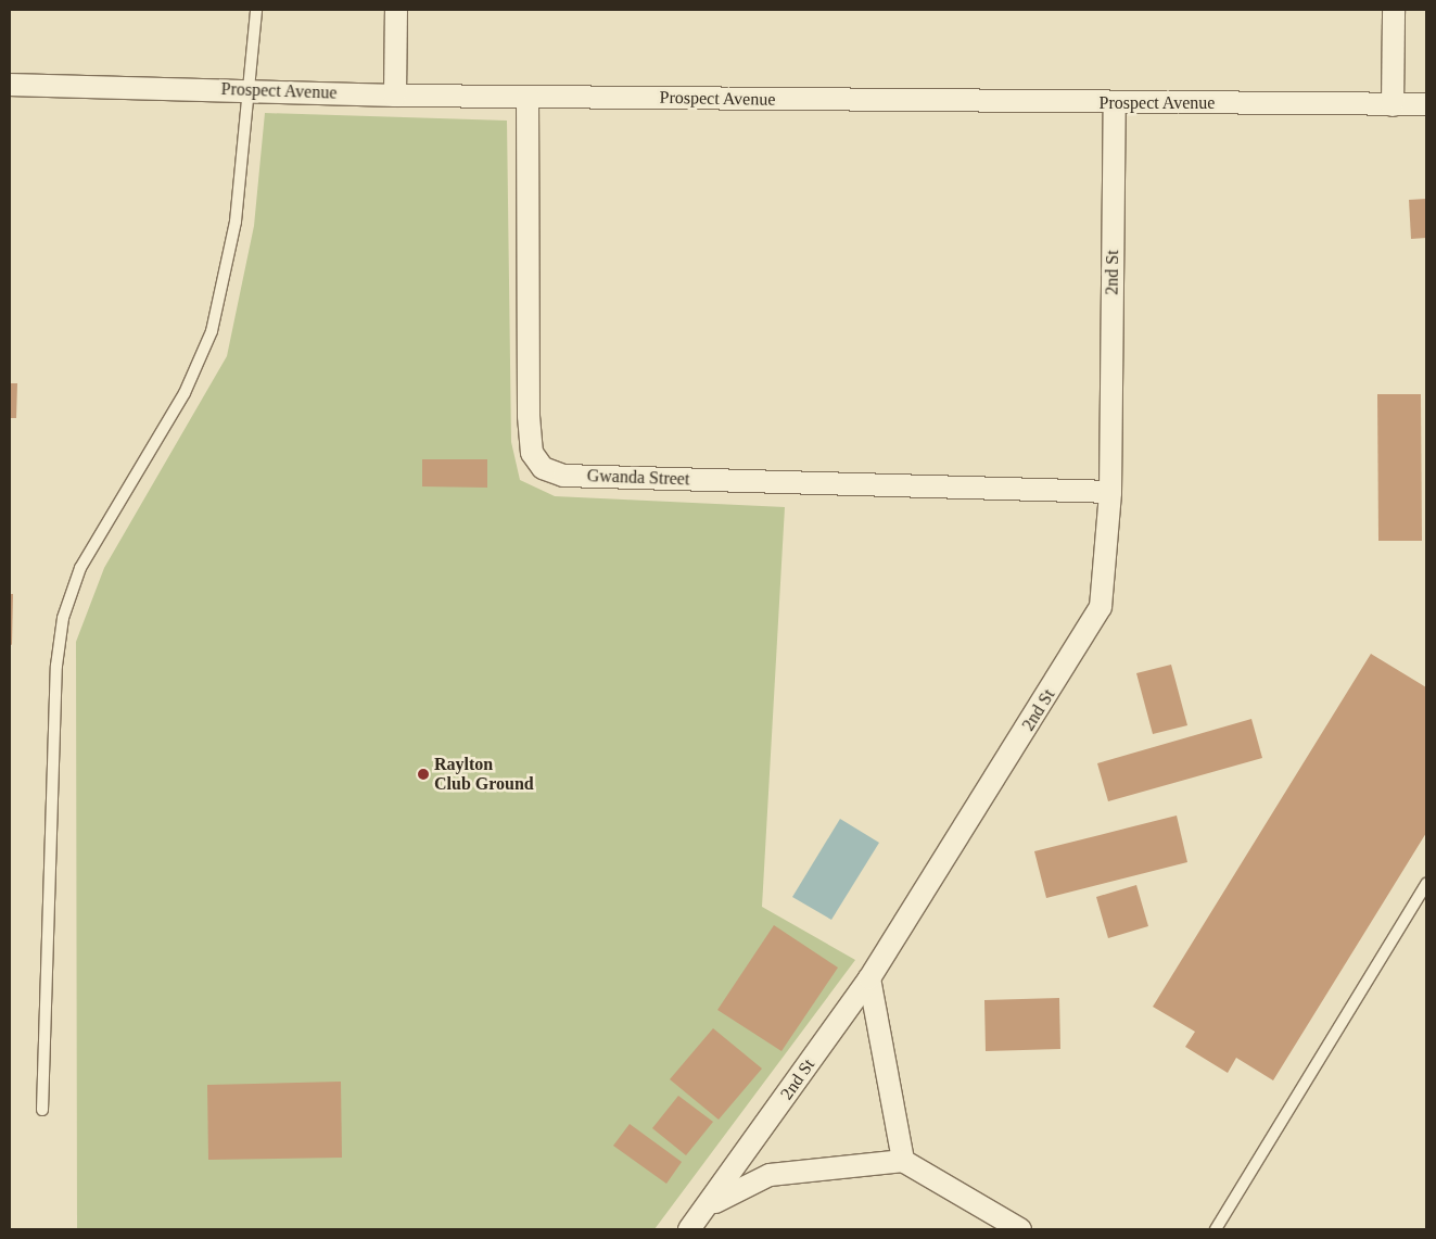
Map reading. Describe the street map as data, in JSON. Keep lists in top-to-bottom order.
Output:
{
  "streets": {
    "street": ["Prospect Avenue", "2nd St", "Gwanda Street"]
  },
  "crossings": [
    ["Prospect Avenue", "2nd St"],
    ["Prospect Avenue", "Gwanda Street"],
    ["2nd St", "Gwanda Street"]
  ],
  "places": ["Raylton Club Ground"]
}
